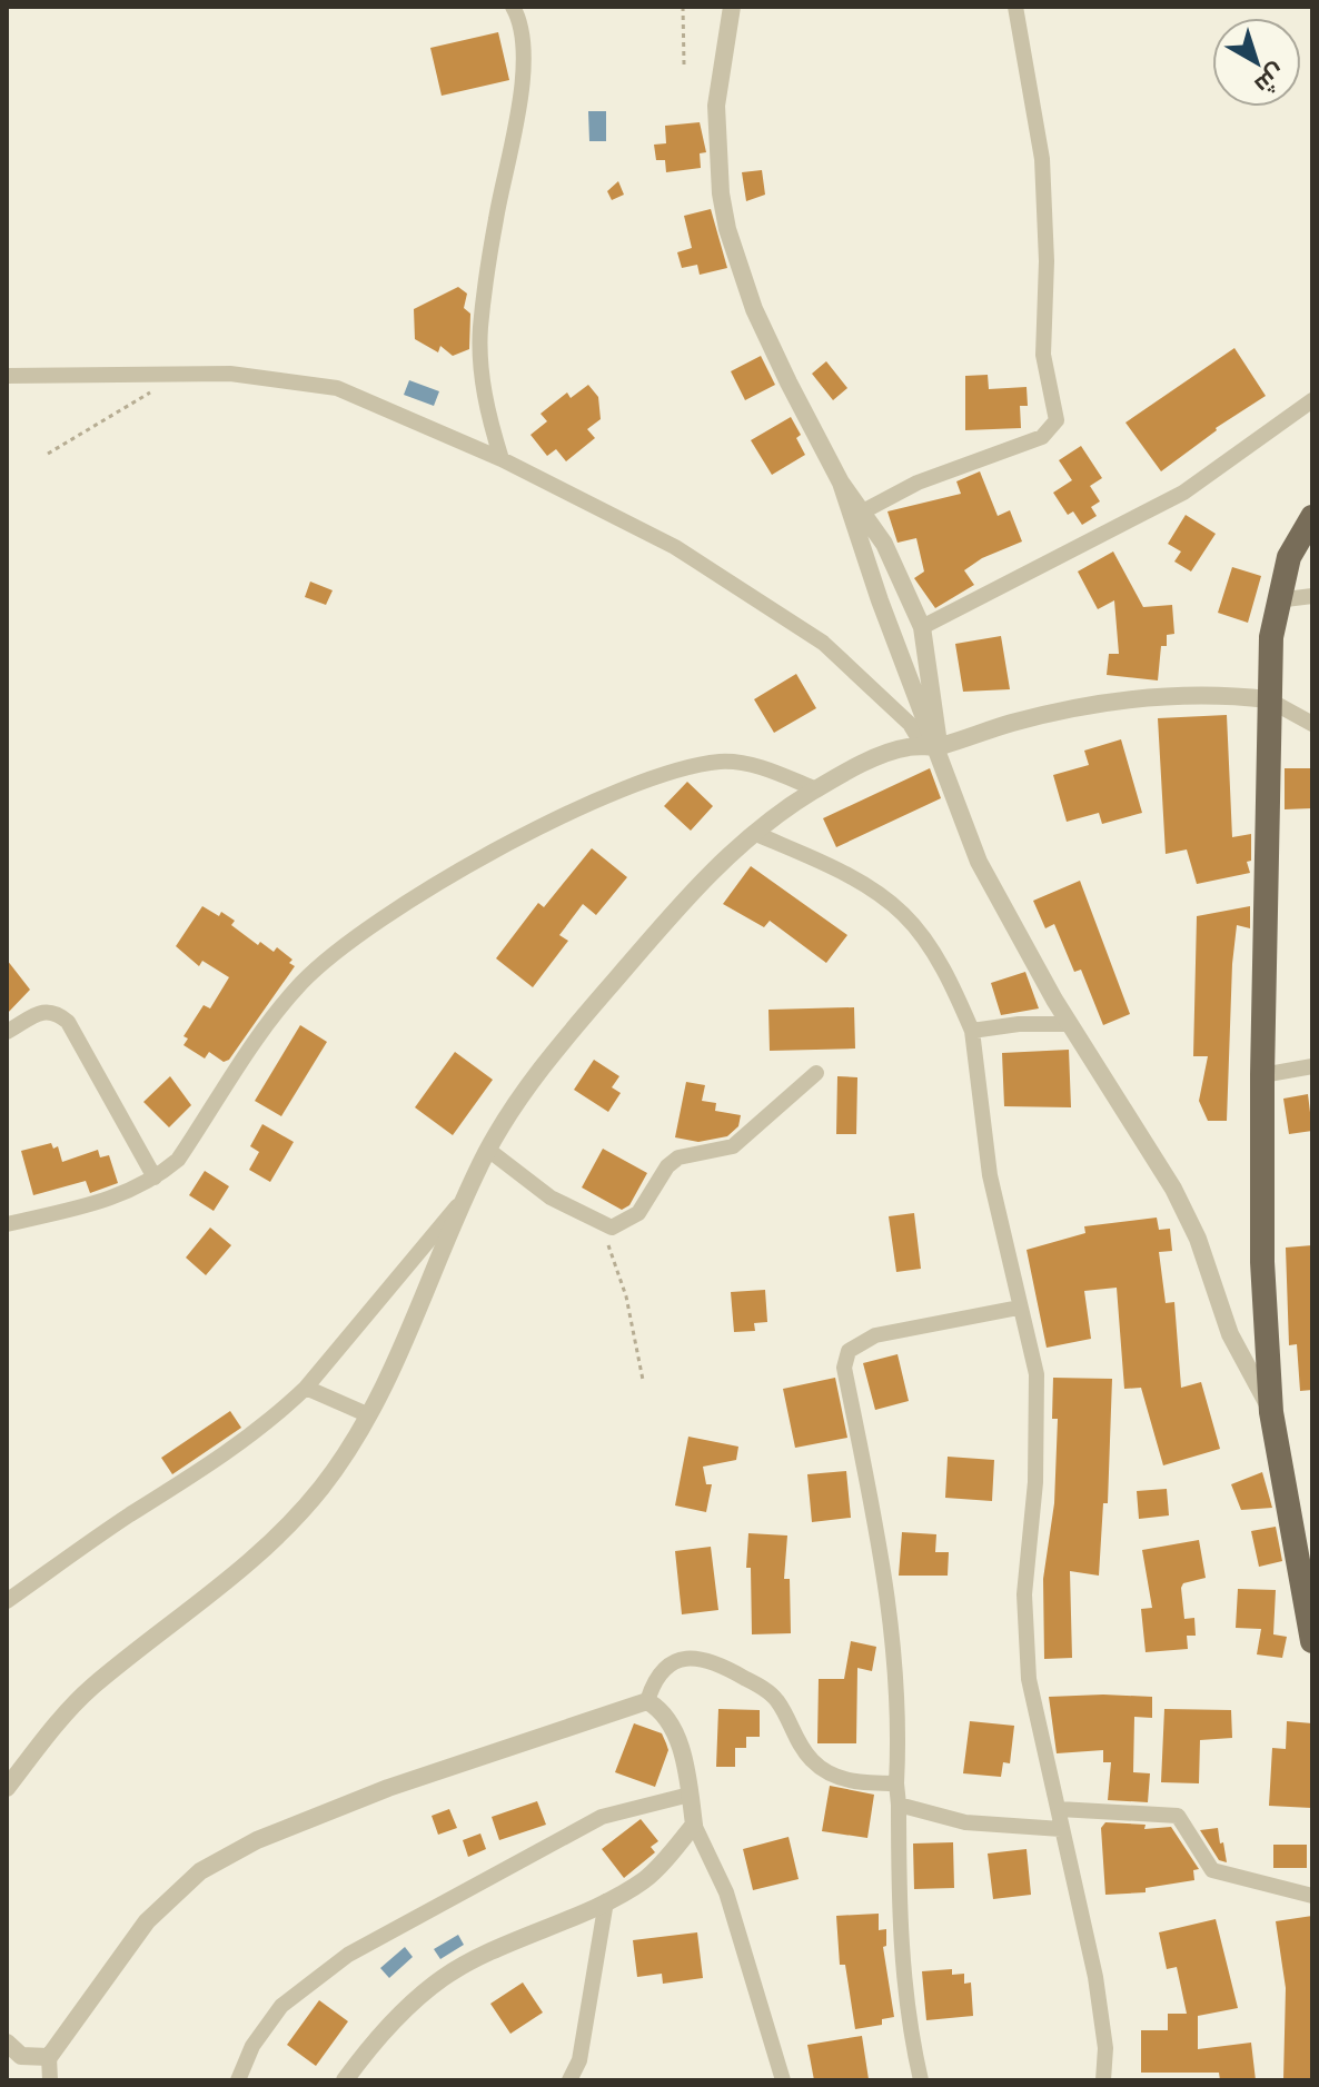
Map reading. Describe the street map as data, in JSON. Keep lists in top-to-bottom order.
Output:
{
  "north": "bottom right"
}
